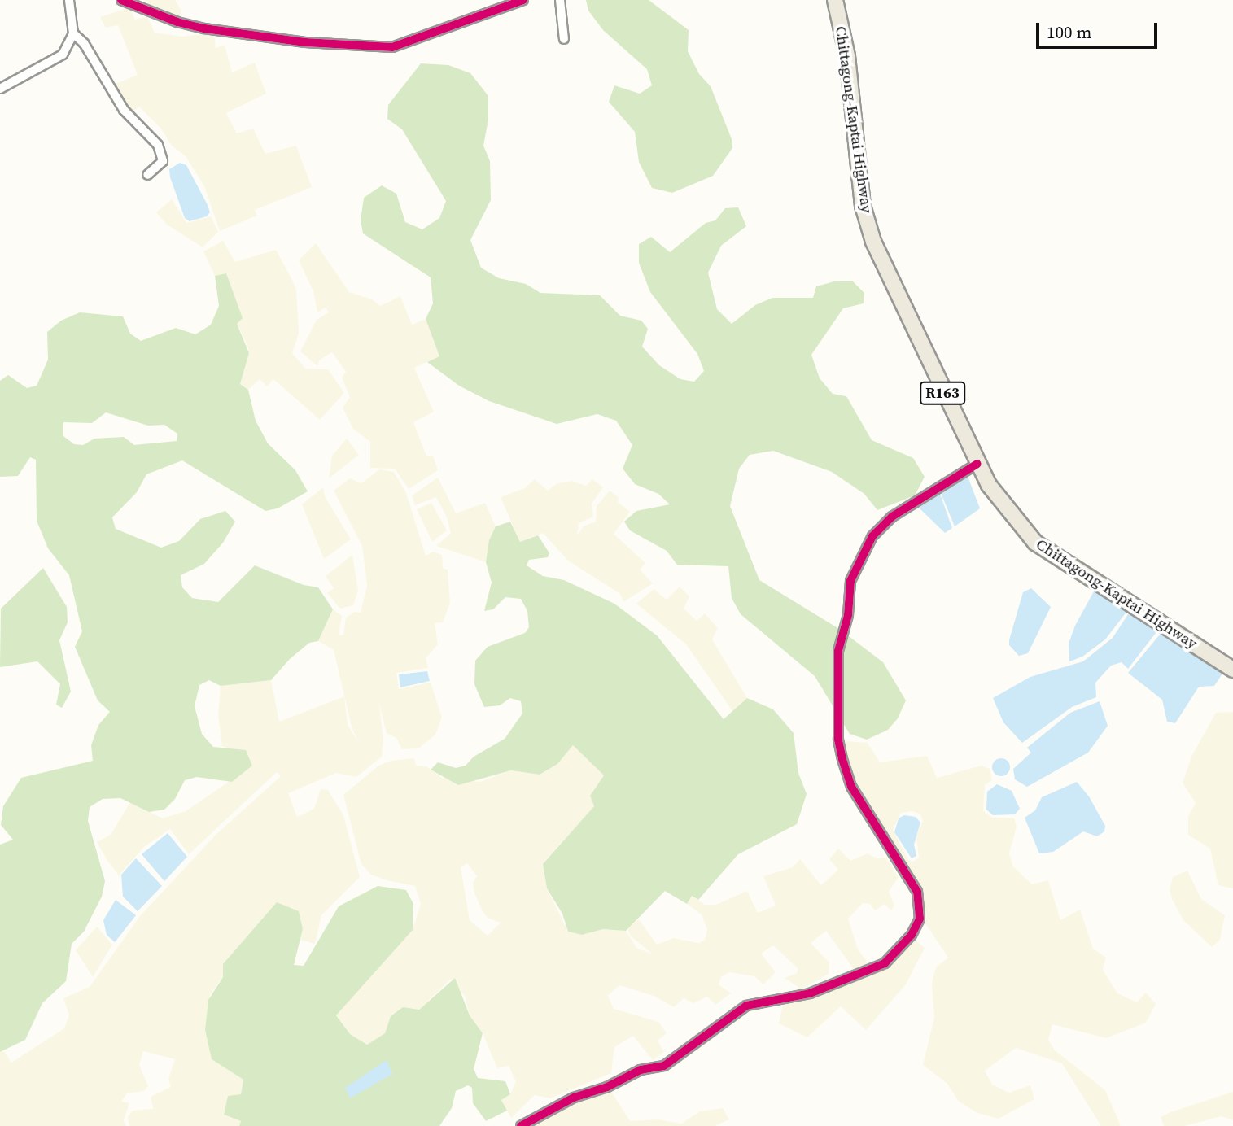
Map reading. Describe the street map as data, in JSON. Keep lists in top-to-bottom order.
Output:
{
  "streets": {
    "main road": ["Chittagong-Kaptai Highway", "R163"]
  },
  "scale_bar": "100 m"
}
